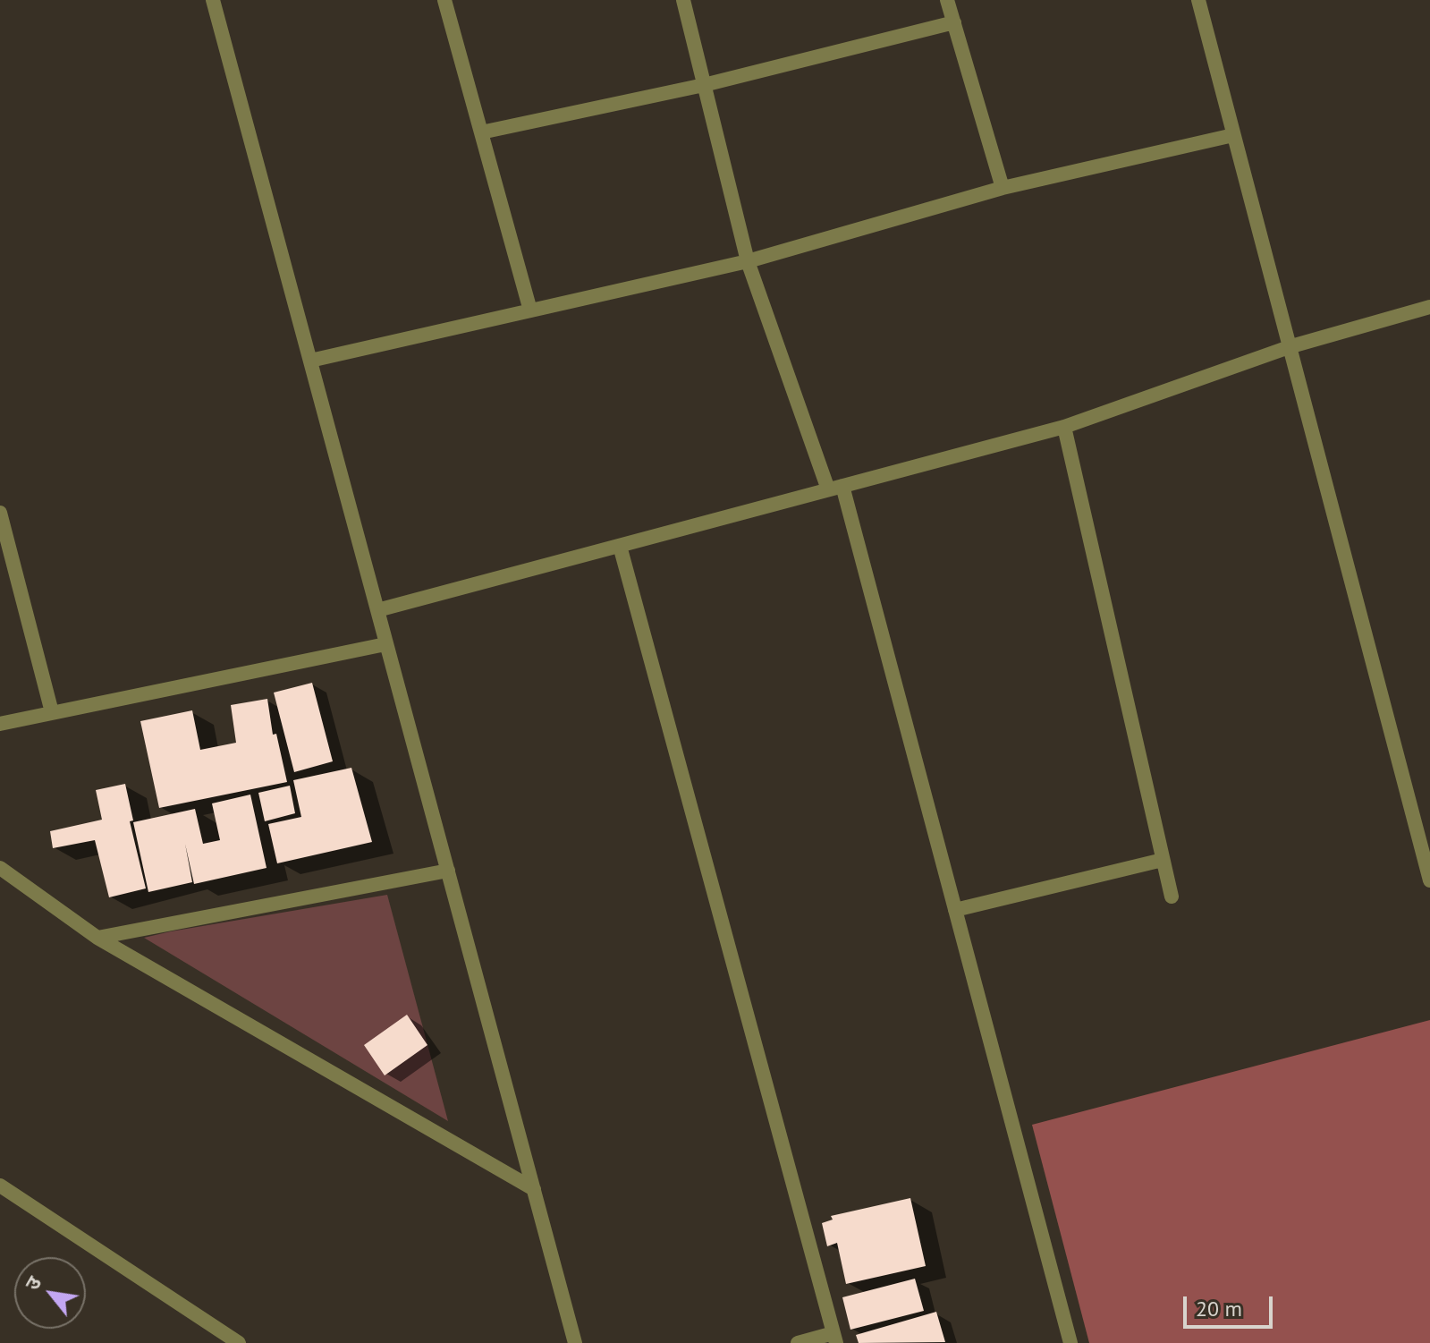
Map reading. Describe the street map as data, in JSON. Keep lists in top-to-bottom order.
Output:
{
  "scale_bar": "20 m",
  "north": "top left"
}
